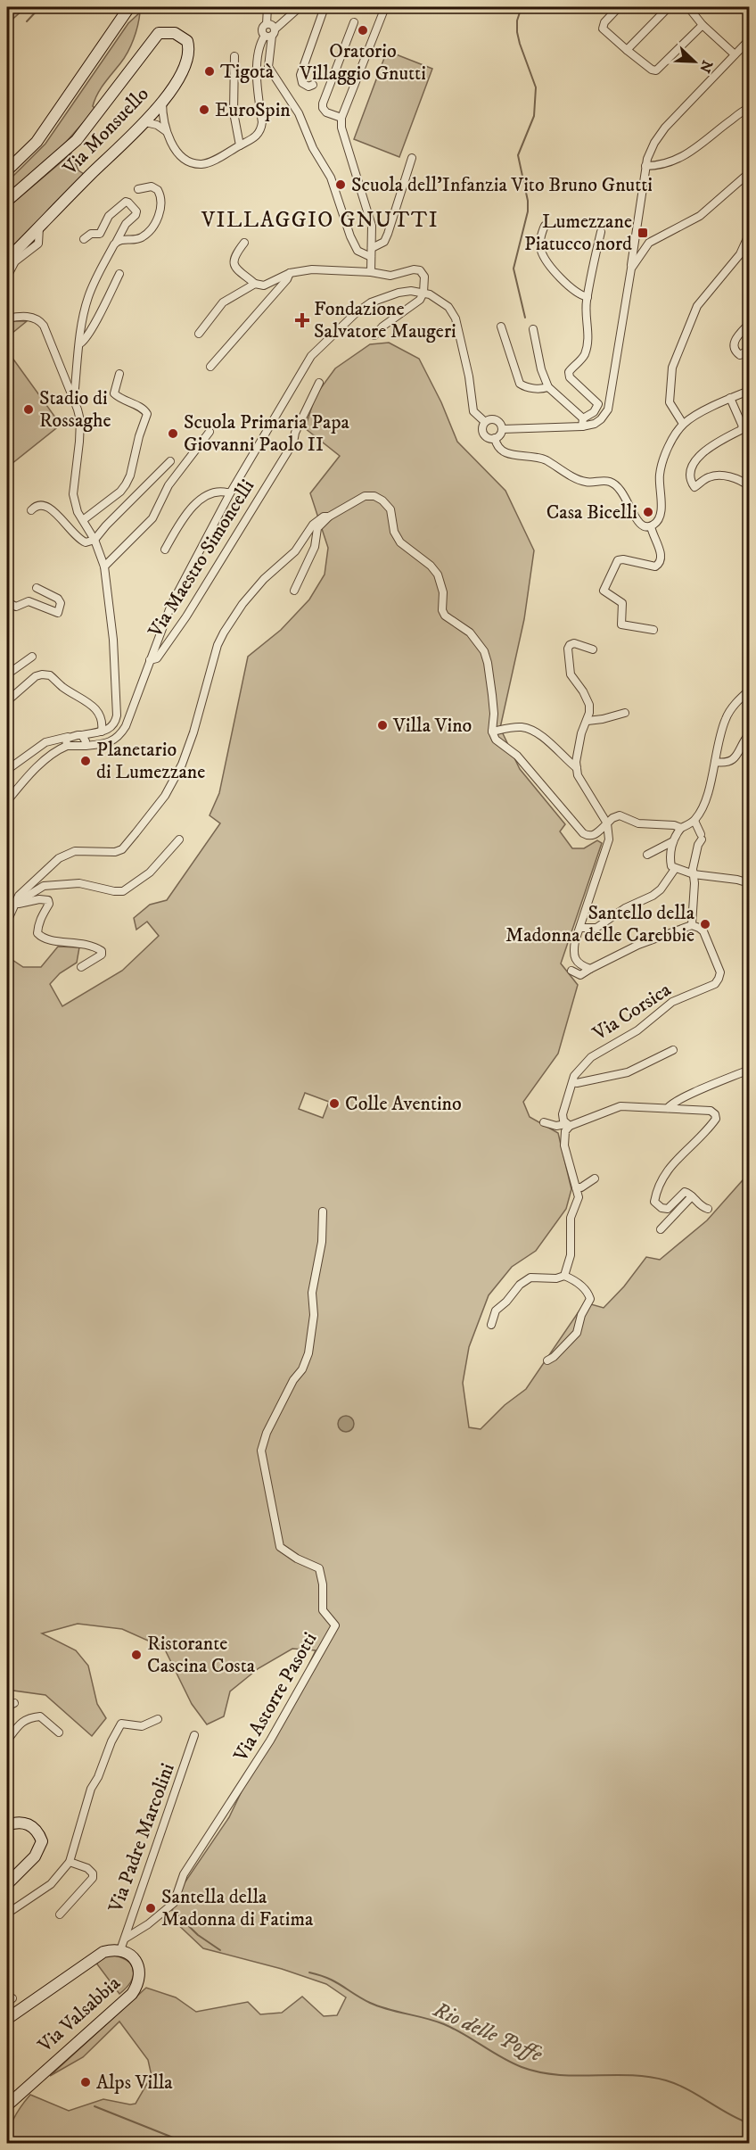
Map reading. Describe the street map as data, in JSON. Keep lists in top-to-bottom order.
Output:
{
  "streets": {
    "main road": ["Via Monsuello", "Via Valsabbia"],
    "street": [
      "Via Maestro Simoncelli",
      "Via Corsica",
      "Via Astorre Pasotti",
      "Via Padre Marcolini"
    ]
  },
  "crossings": [
    ["Via Astorre Pasotti", "Via Padre Marcolini"],
    ["Via Padre Marcolini", "Via Valsabbia"]
  ],
  "districts": ["VILLAGGIO GNUTTI"],
  "water": ["Rio delle Poffe"],
  "places": {
    "other": [
      "Oratorio Villaggio Gnutti",
      "Tigotà",
      "EuroSpin",
      "Scuola dell'Infanzia Vito Bruno Gnutti",
      "Stadio di Rossaghe",
      "Scuola Primaria Papa Giovanni Paolo II",
      "Casa Bicelli",
      "Villa Vino",
      "Planetario di Lumezzane",
      "Santello della Madonna delle Carebbie",
      "Colle Aventino",
      "Ristorante Cascina Costa",
      "Santella della Madonna di Fatima",
      "Alps Villa"
    ],
    "transit": ["Lumezzane Piatucco nord"],
    "health": ["Fondazione Salvatore Maugeri"]
  },
  "north": "bottom right"
}
